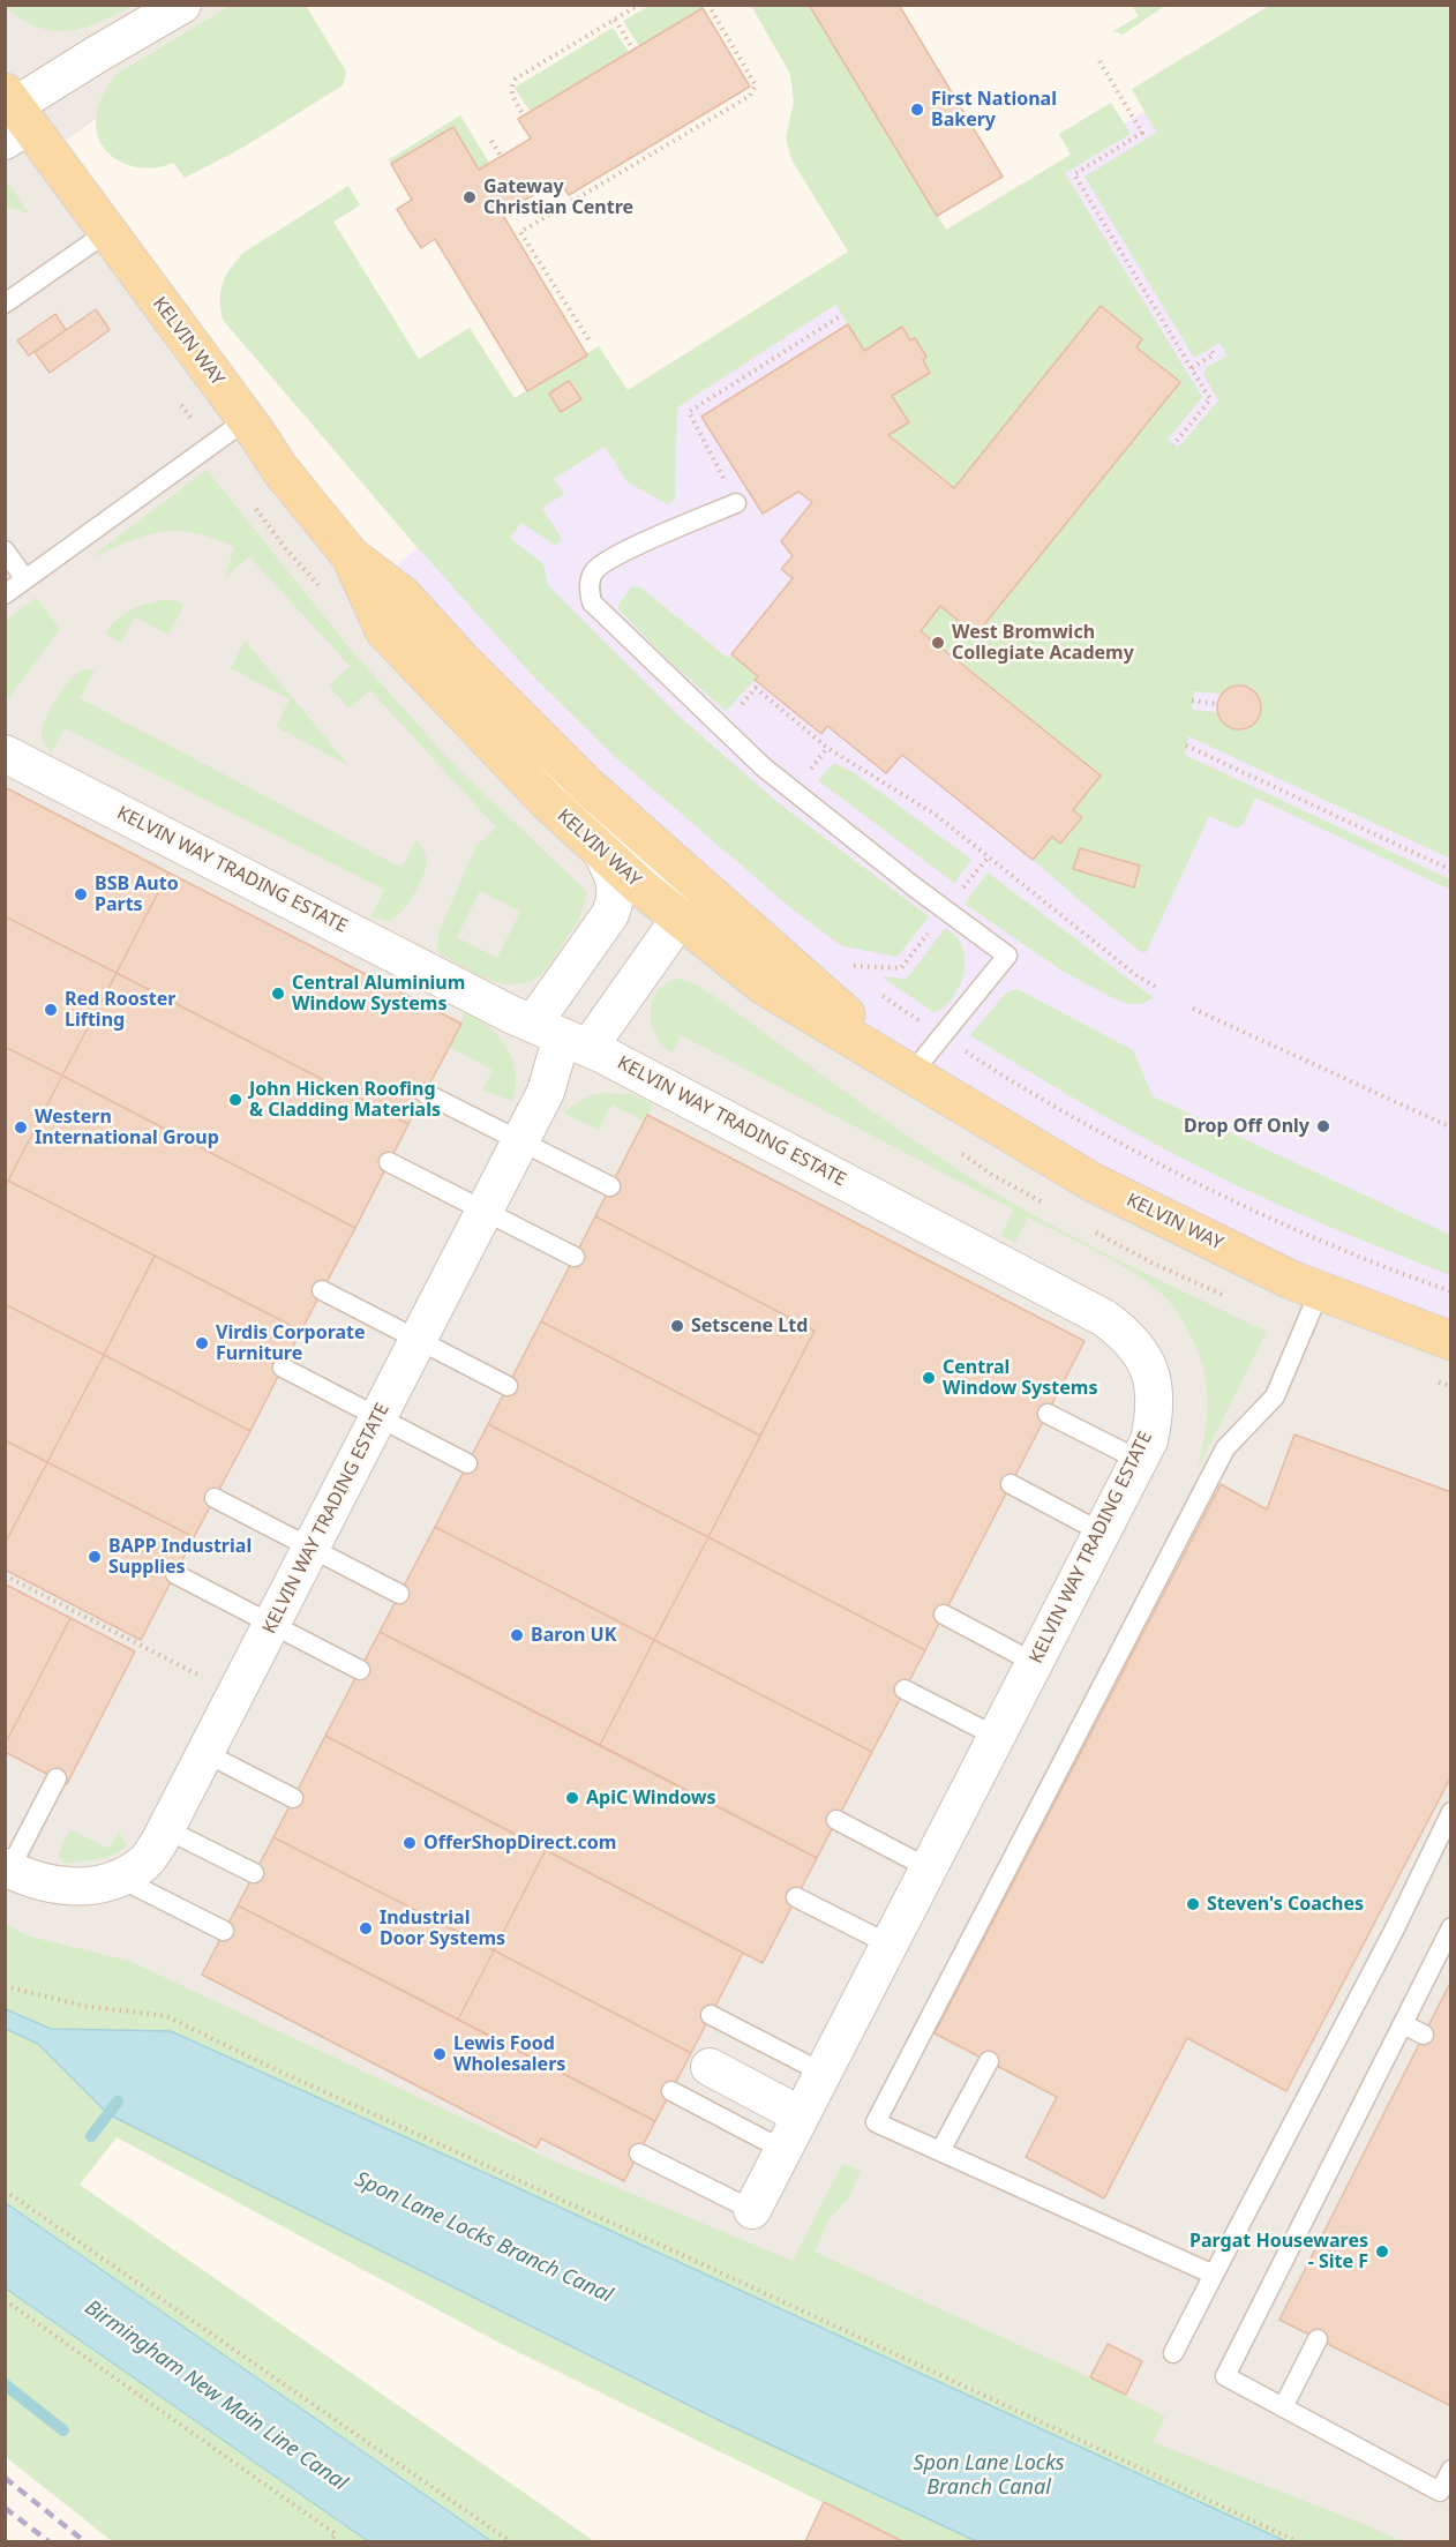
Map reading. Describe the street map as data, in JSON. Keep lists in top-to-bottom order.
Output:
{
  "streets": {
    "main road": ["KELVIN WAY"],
    "street": ["KELVIN WAY TRADING ESTATE"]
  },
  "crossings": [
    ["KELVIN WAY", "KELVIN WAY TRADING ESTATE"]
  ],
  "water": ["Spon Lane Locks Branch Canal", "Birmingham New Main Line Canal"],
  "places": [
    "First National Bakery",
    "Gateway Christian Centre",
    "West Bromwich Collegiate Academy",
    "BSB Auto Parts",
    "Central Aluminium Window Systems",
    "Red Rooster Lifting",
    "John Hicken Roofing & Cladding Materials",
    "Drop Off Only",
    "Western International Group",
    "Setscene Ltd",
    "Virdis Corporate Furniture",
    "Central Window Systems",
    "BAPP Industrial Supplies",
    "Baron UK",
    "ApiC Windows",
    "OfferShopDirect.com",
    "Steven's Coaches",
    "Industrial Door Systems",
    "Lewis Food Wholesalers",
    "Pargat Housewares - Site F"
  ]
}
